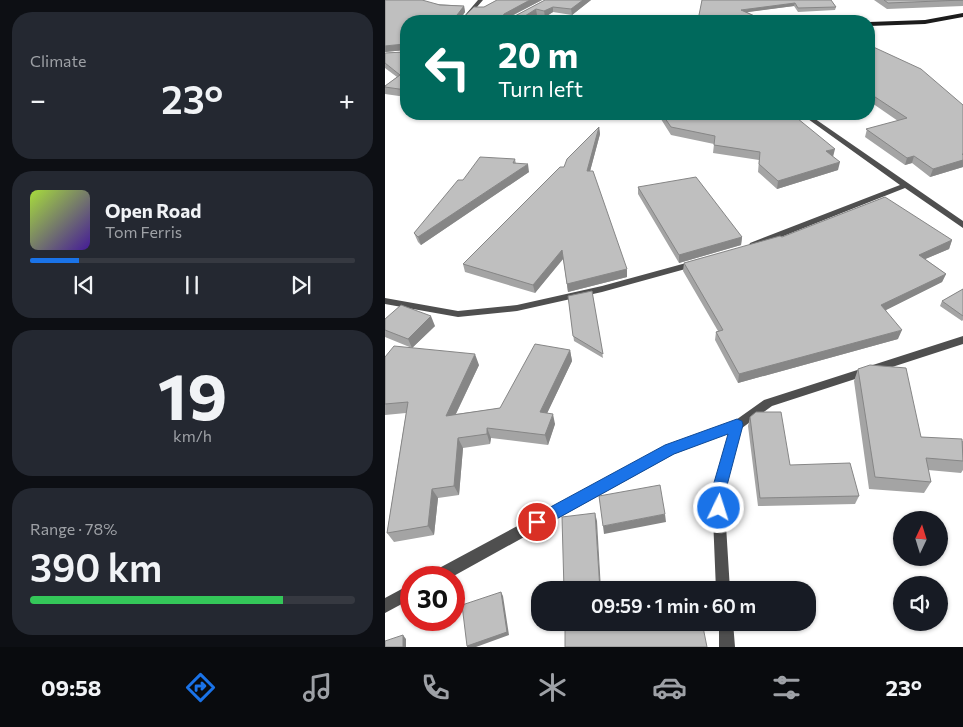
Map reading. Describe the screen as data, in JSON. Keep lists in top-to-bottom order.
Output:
{
  "north": "top",
  "page": {
    "tile": [
      "Climate",
      ["19", "km/h"],
      ["Range · 78%", "390 km"]
    ],
    "turn": ["20 m", "Turn left"],
    "heat": ["−", "23°", "+"],
    "song": ["Open Road", "Tom Ferris"],
    "limit": "30",
    "trip": "09:59 · 1 min · 60 m",
    "tabs": ["09:58", "23°"]
  }
}
